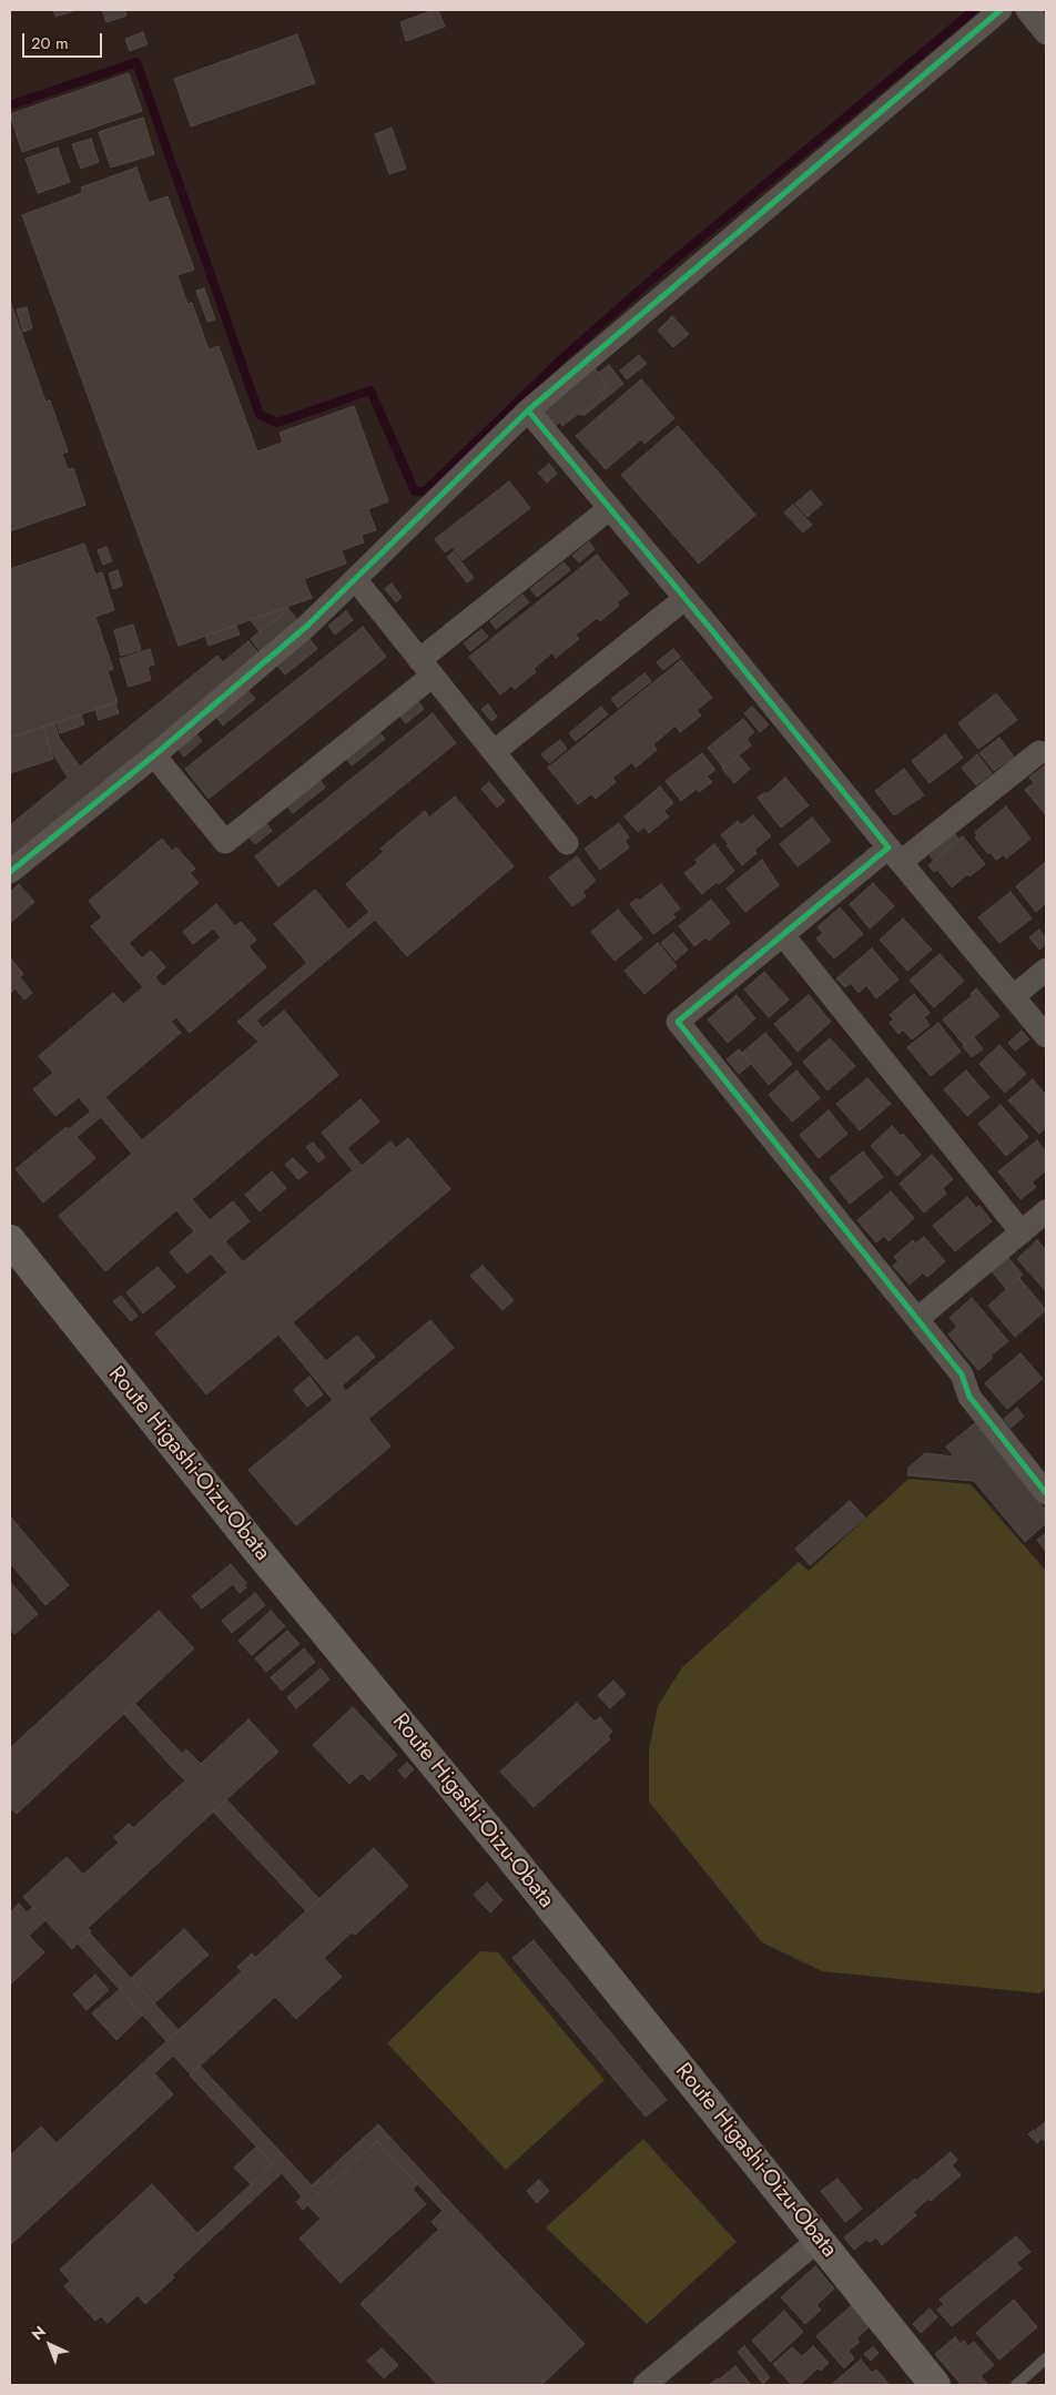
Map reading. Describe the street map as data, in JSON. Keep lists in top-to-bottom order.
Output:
{
  "streets": {
    "main road": ["Route Higashi-Oizu-Obata"]
  },
  "scale_bar": "20 m",
  "north": "top left"
}
